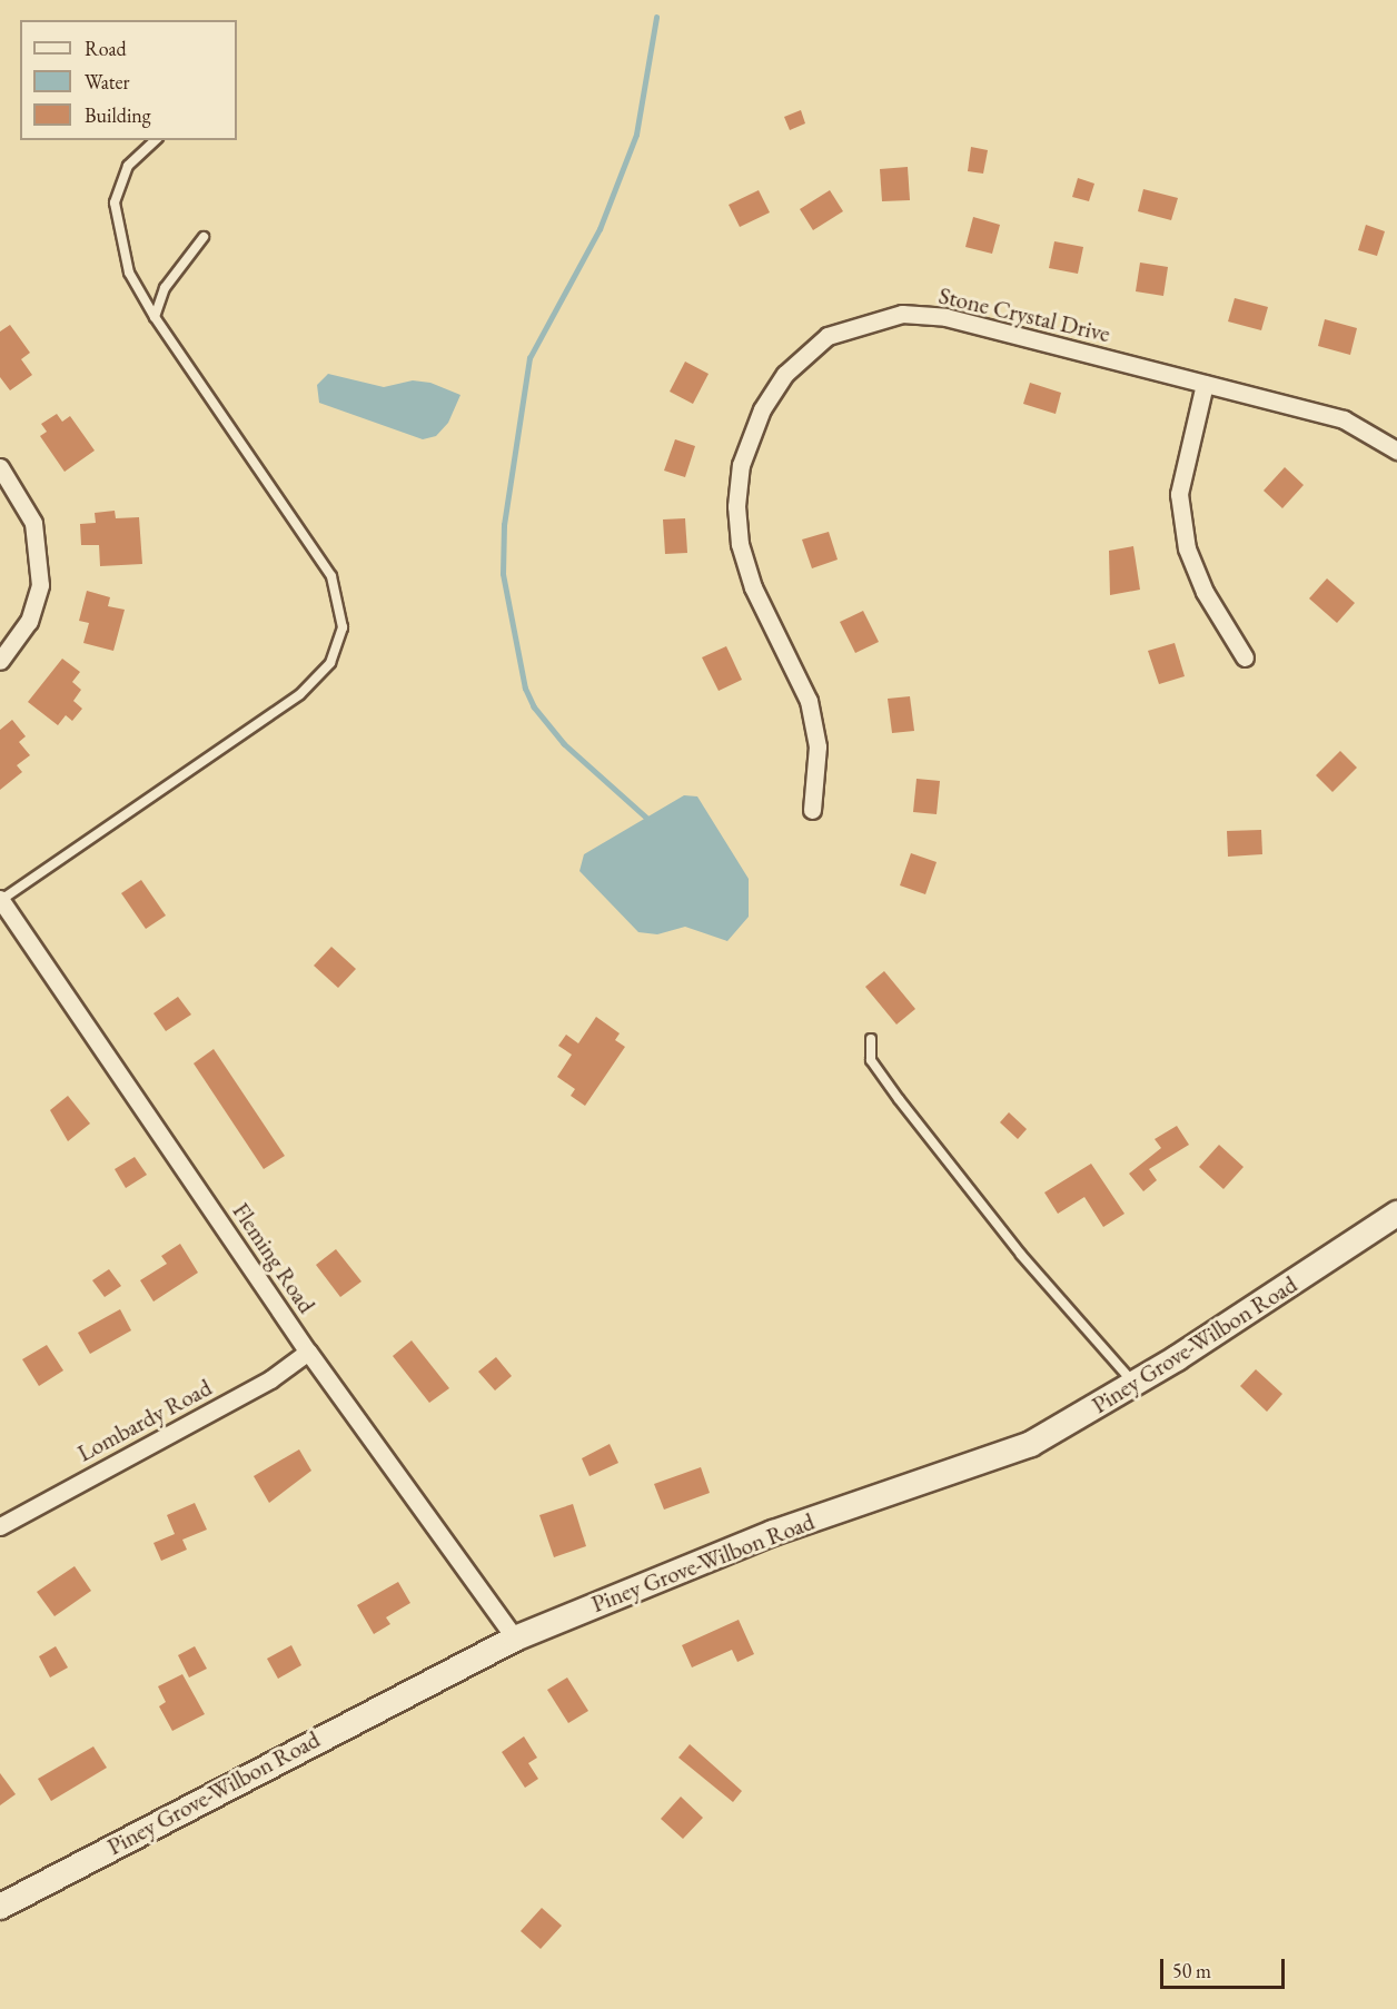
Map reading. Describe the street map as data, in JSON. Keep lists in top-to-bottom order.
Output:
{
  "streets": {
    "street": [
      "Stone Crystal Drive",
      "Fleming Road",
      "Piney Grove-Wilbon Road",
      "Lombardy Road"
    ]
  },
  "crossings": [
    ["Fleming Road", "Piney Grove-Wilbon Road"],
    ["Fleming Road", "Lombardy Road"]
  ],
  "legend": ["Road", "Water", "Building"],
  "scale_bar": "50 m"
}
